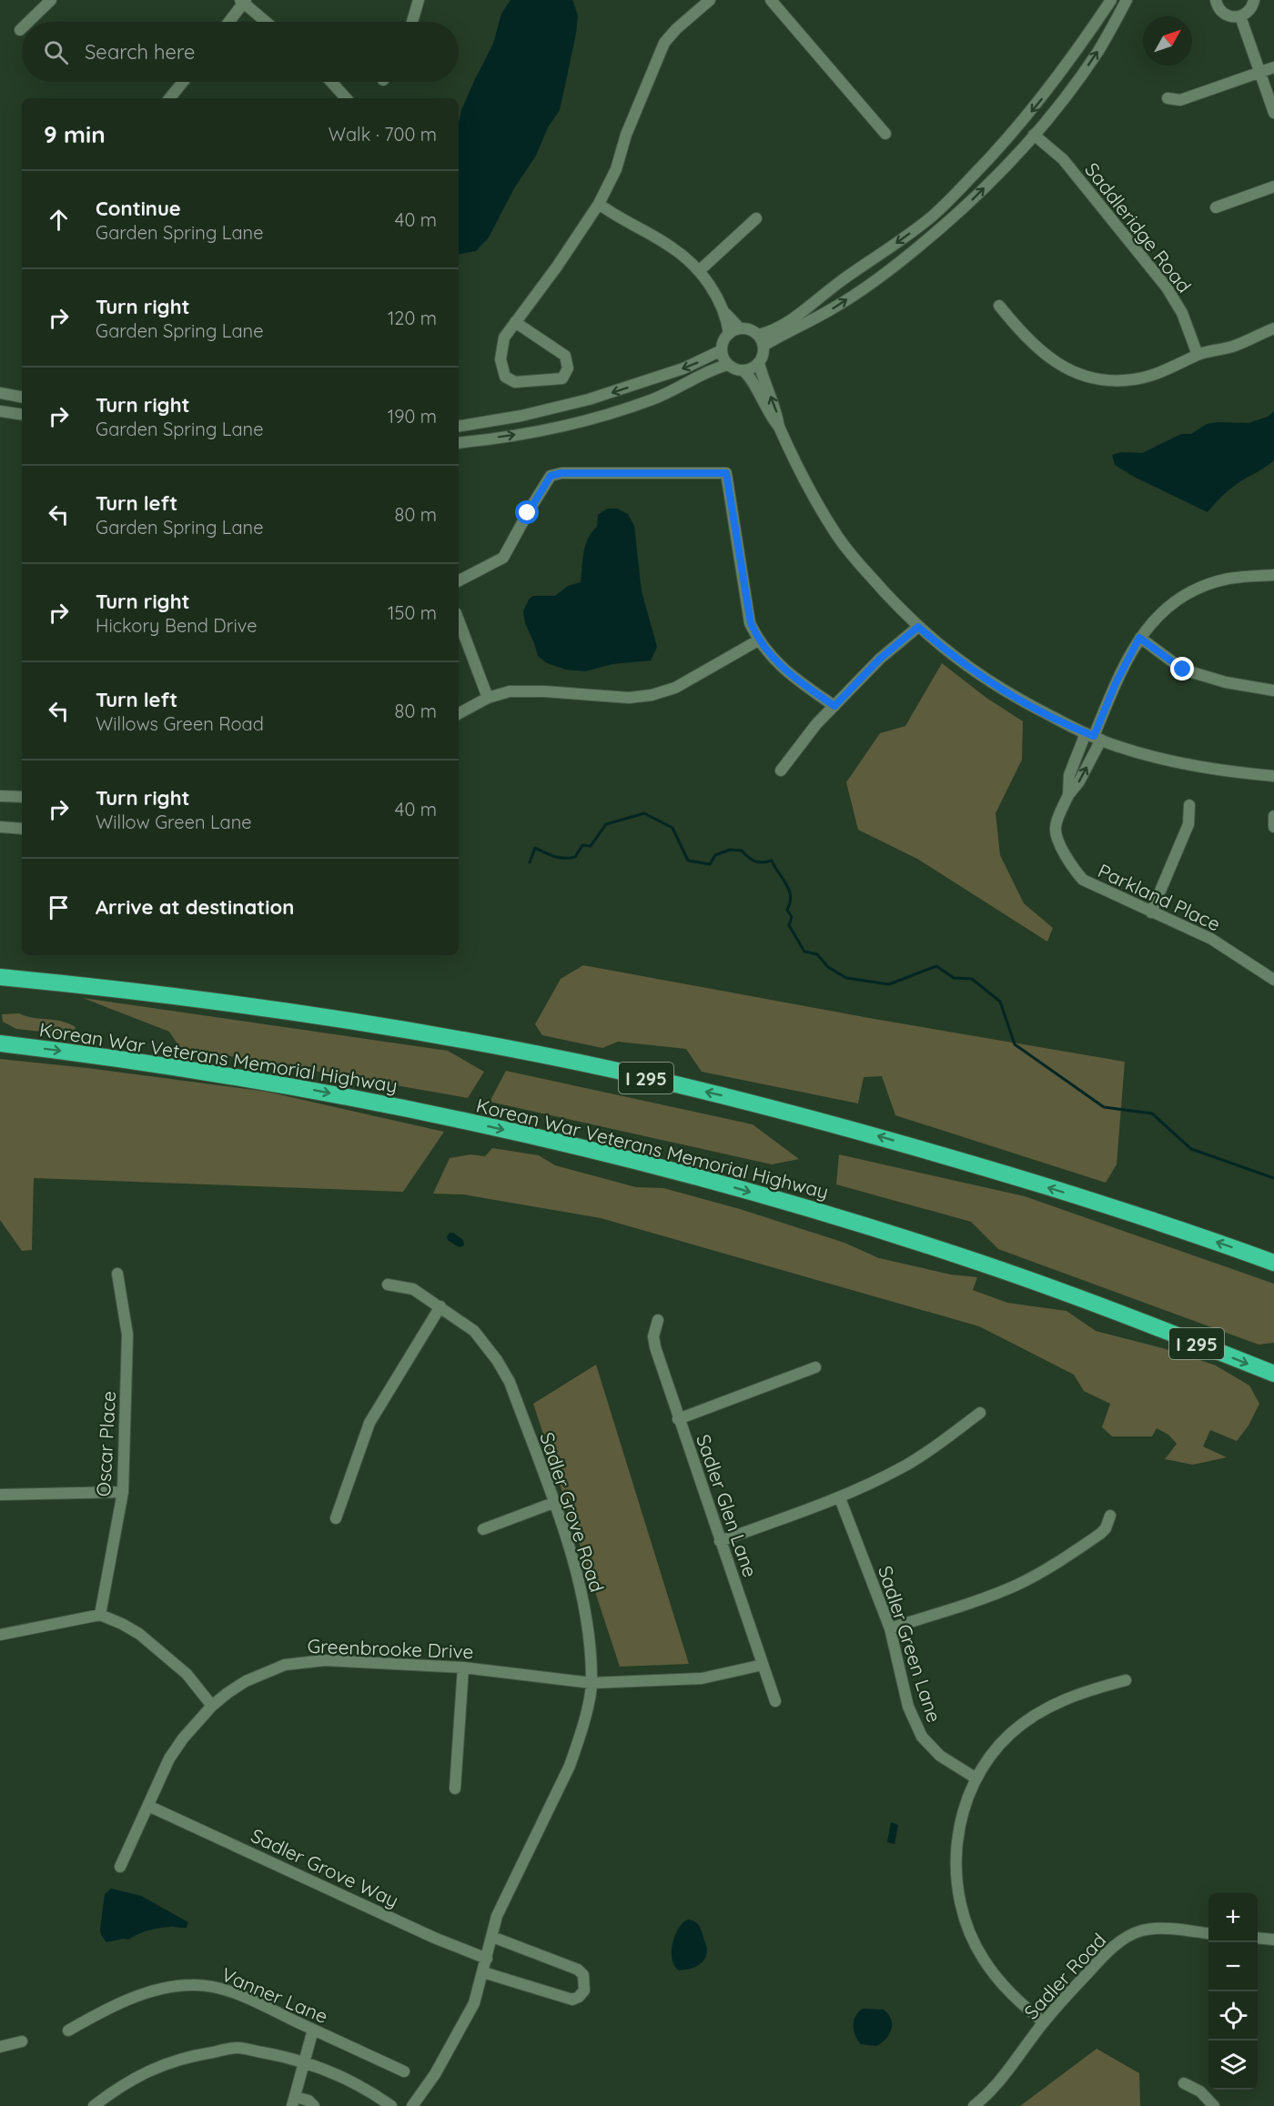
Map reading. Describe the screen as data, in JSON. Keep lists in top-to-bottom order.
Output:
{
  "streets": {
    "highway": ["Korean War Veterans Memorial Highway", "I 295"],
    "street": [
      "Saddleridge Road",
      "Parkland Place",
      "Oscar Place",
      "Sadler Glen Lane",
      "Sadler Grove Road",
      "Sadler Green Lane",
      "Greenbrooke Drive",
      "Sadler Grove Way",
      "Sadler Road",
      "Vanner Lane"
    ]
  },
  "crossings": [
    ["Sadler Glen Lane", "Greenbrooke Drive"],
    ["Sadler Grove Road", "Greenbrooke Drive"],
    ["Sadler Grove Road", "Sadler Grove Way"],
    ["Greenbrooke Drive", "Sadler Grove Way"]
  ],
  "north": "top right",
  "page": {
    "search": "Search here",
    "heading": ["9 min", "Walk · 700 m"],
    "list": [
      ["Continue", "Garden Spring Lane", "40 m"],
      ["Turn right", "Garden Spring Lane", "120 m"],
      ["Turn right", "Garden Spring Lane", "190 m"],
      ["Turn left", "Garden Spring Lane", "80 m"],
      ["Turn right", "Hickory Bend Drive", "150 m"],
      ["Turn left", "Willows Green Road", "80 m"],
      ["Turn right", "Willow Green Lane", "40 m"],
      "Arrive at destination"
    ],
    "map_buttons": ["+", "−"]
  }
}
